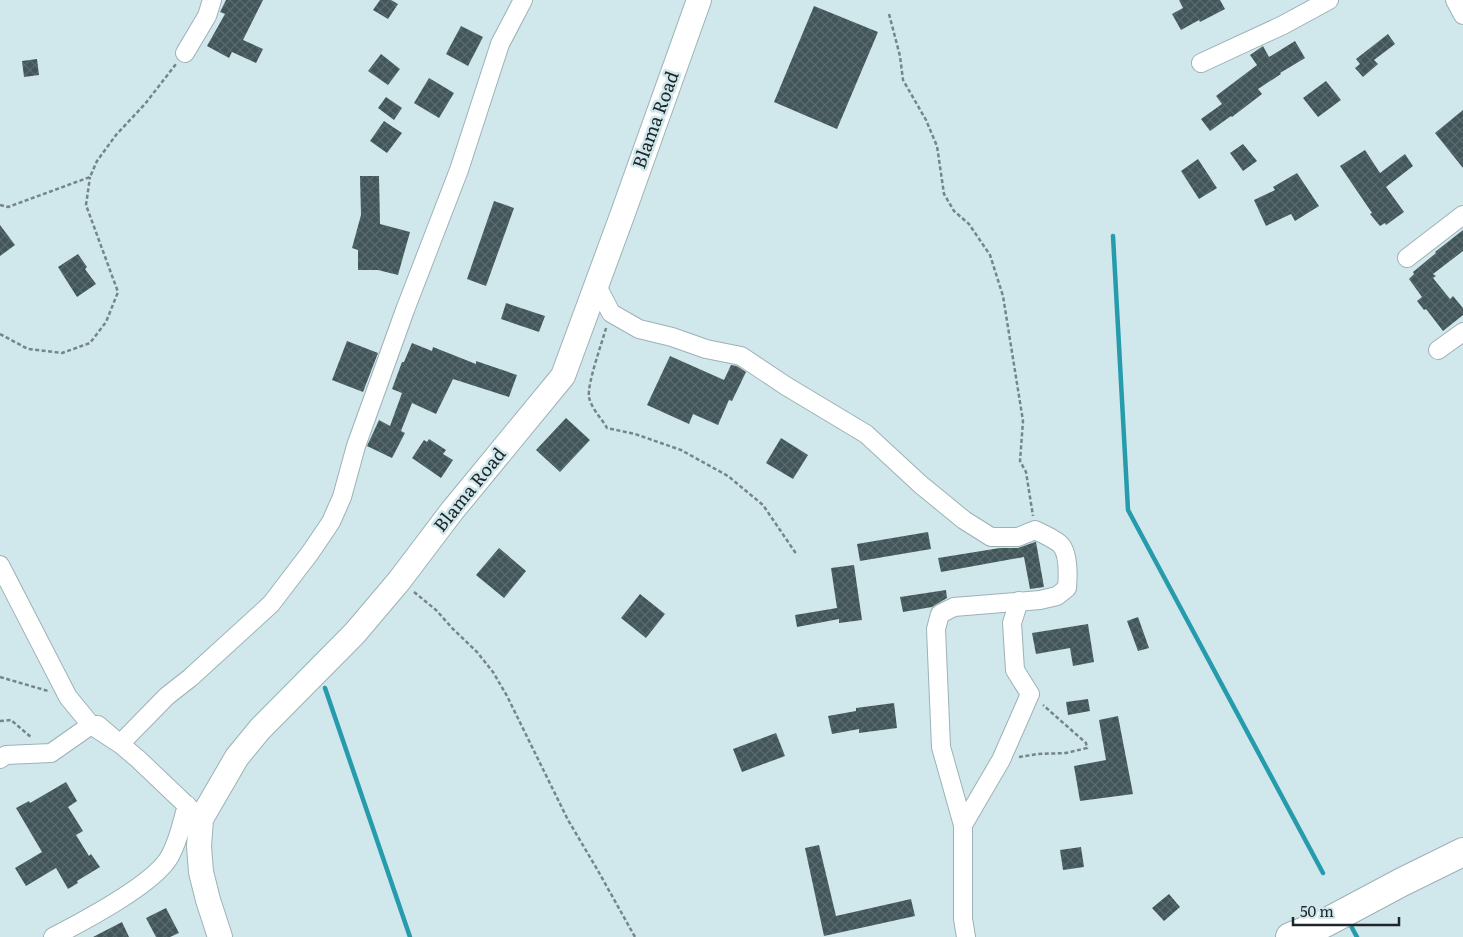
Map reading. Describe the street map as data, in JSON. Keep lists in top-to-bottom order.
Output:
{
  "streets": {
    "street": ["Blama Road"]
  },
  "scale_bar": "50 m"
}
